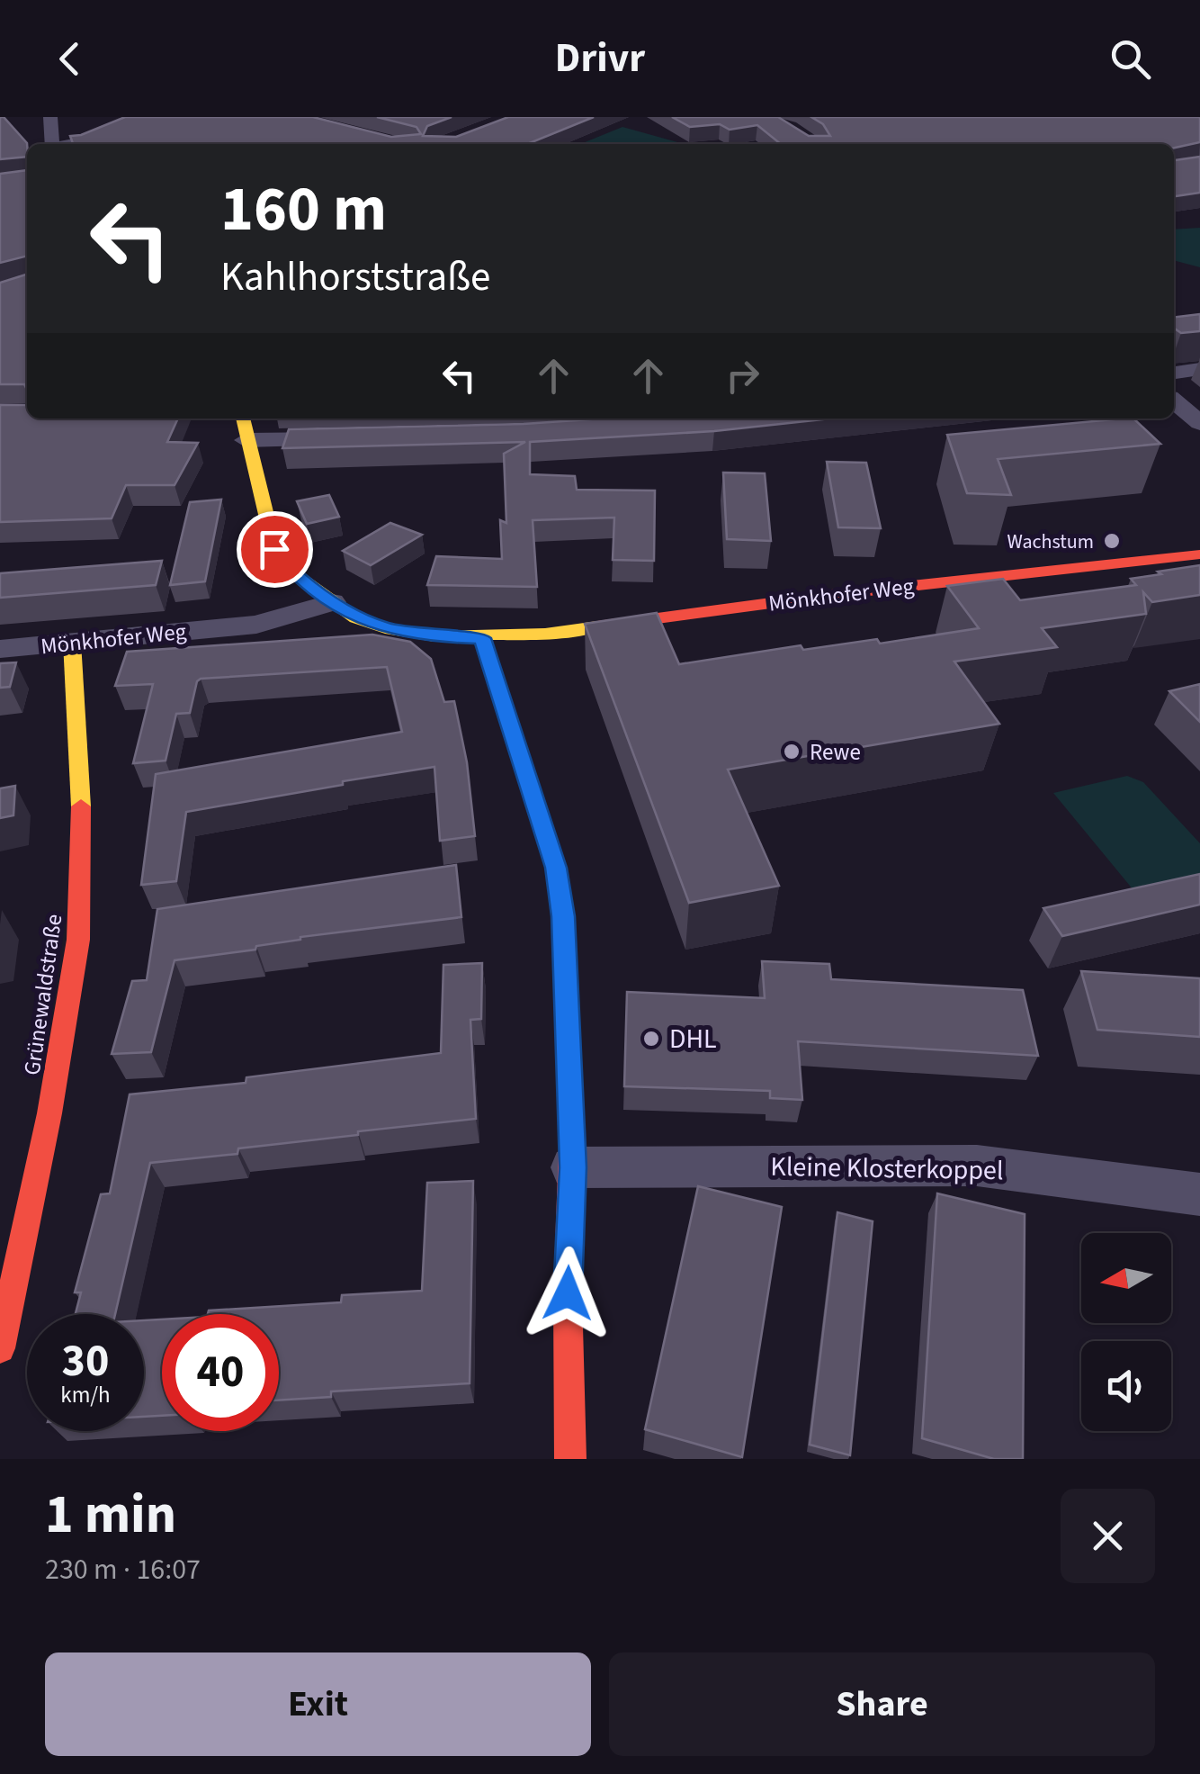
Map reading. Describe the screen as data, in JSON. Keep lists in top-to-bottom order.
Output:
{
  "streets": {
    "street": ["Mönkhofer Weg", "Grünewaldstraße", "Kleine Klosterkoppel"]
  },
  "crossings": [
    ["Mönkhofer Weg", "Grünewaldstraße"]
  ],
  "places": ["Wachstum", "Rewe", "DHL"],
  "north": "left",
  "page": {
    "header": "Drivr",
    "turn": ["160 m", "Kahlhorststraße"],
    "speed": "30 km/h",
    "limit": "40",
    "heading": ["1 min", "230 m · 16:07"],
    "buttons": ["Exit", "Share"]
  }
}
